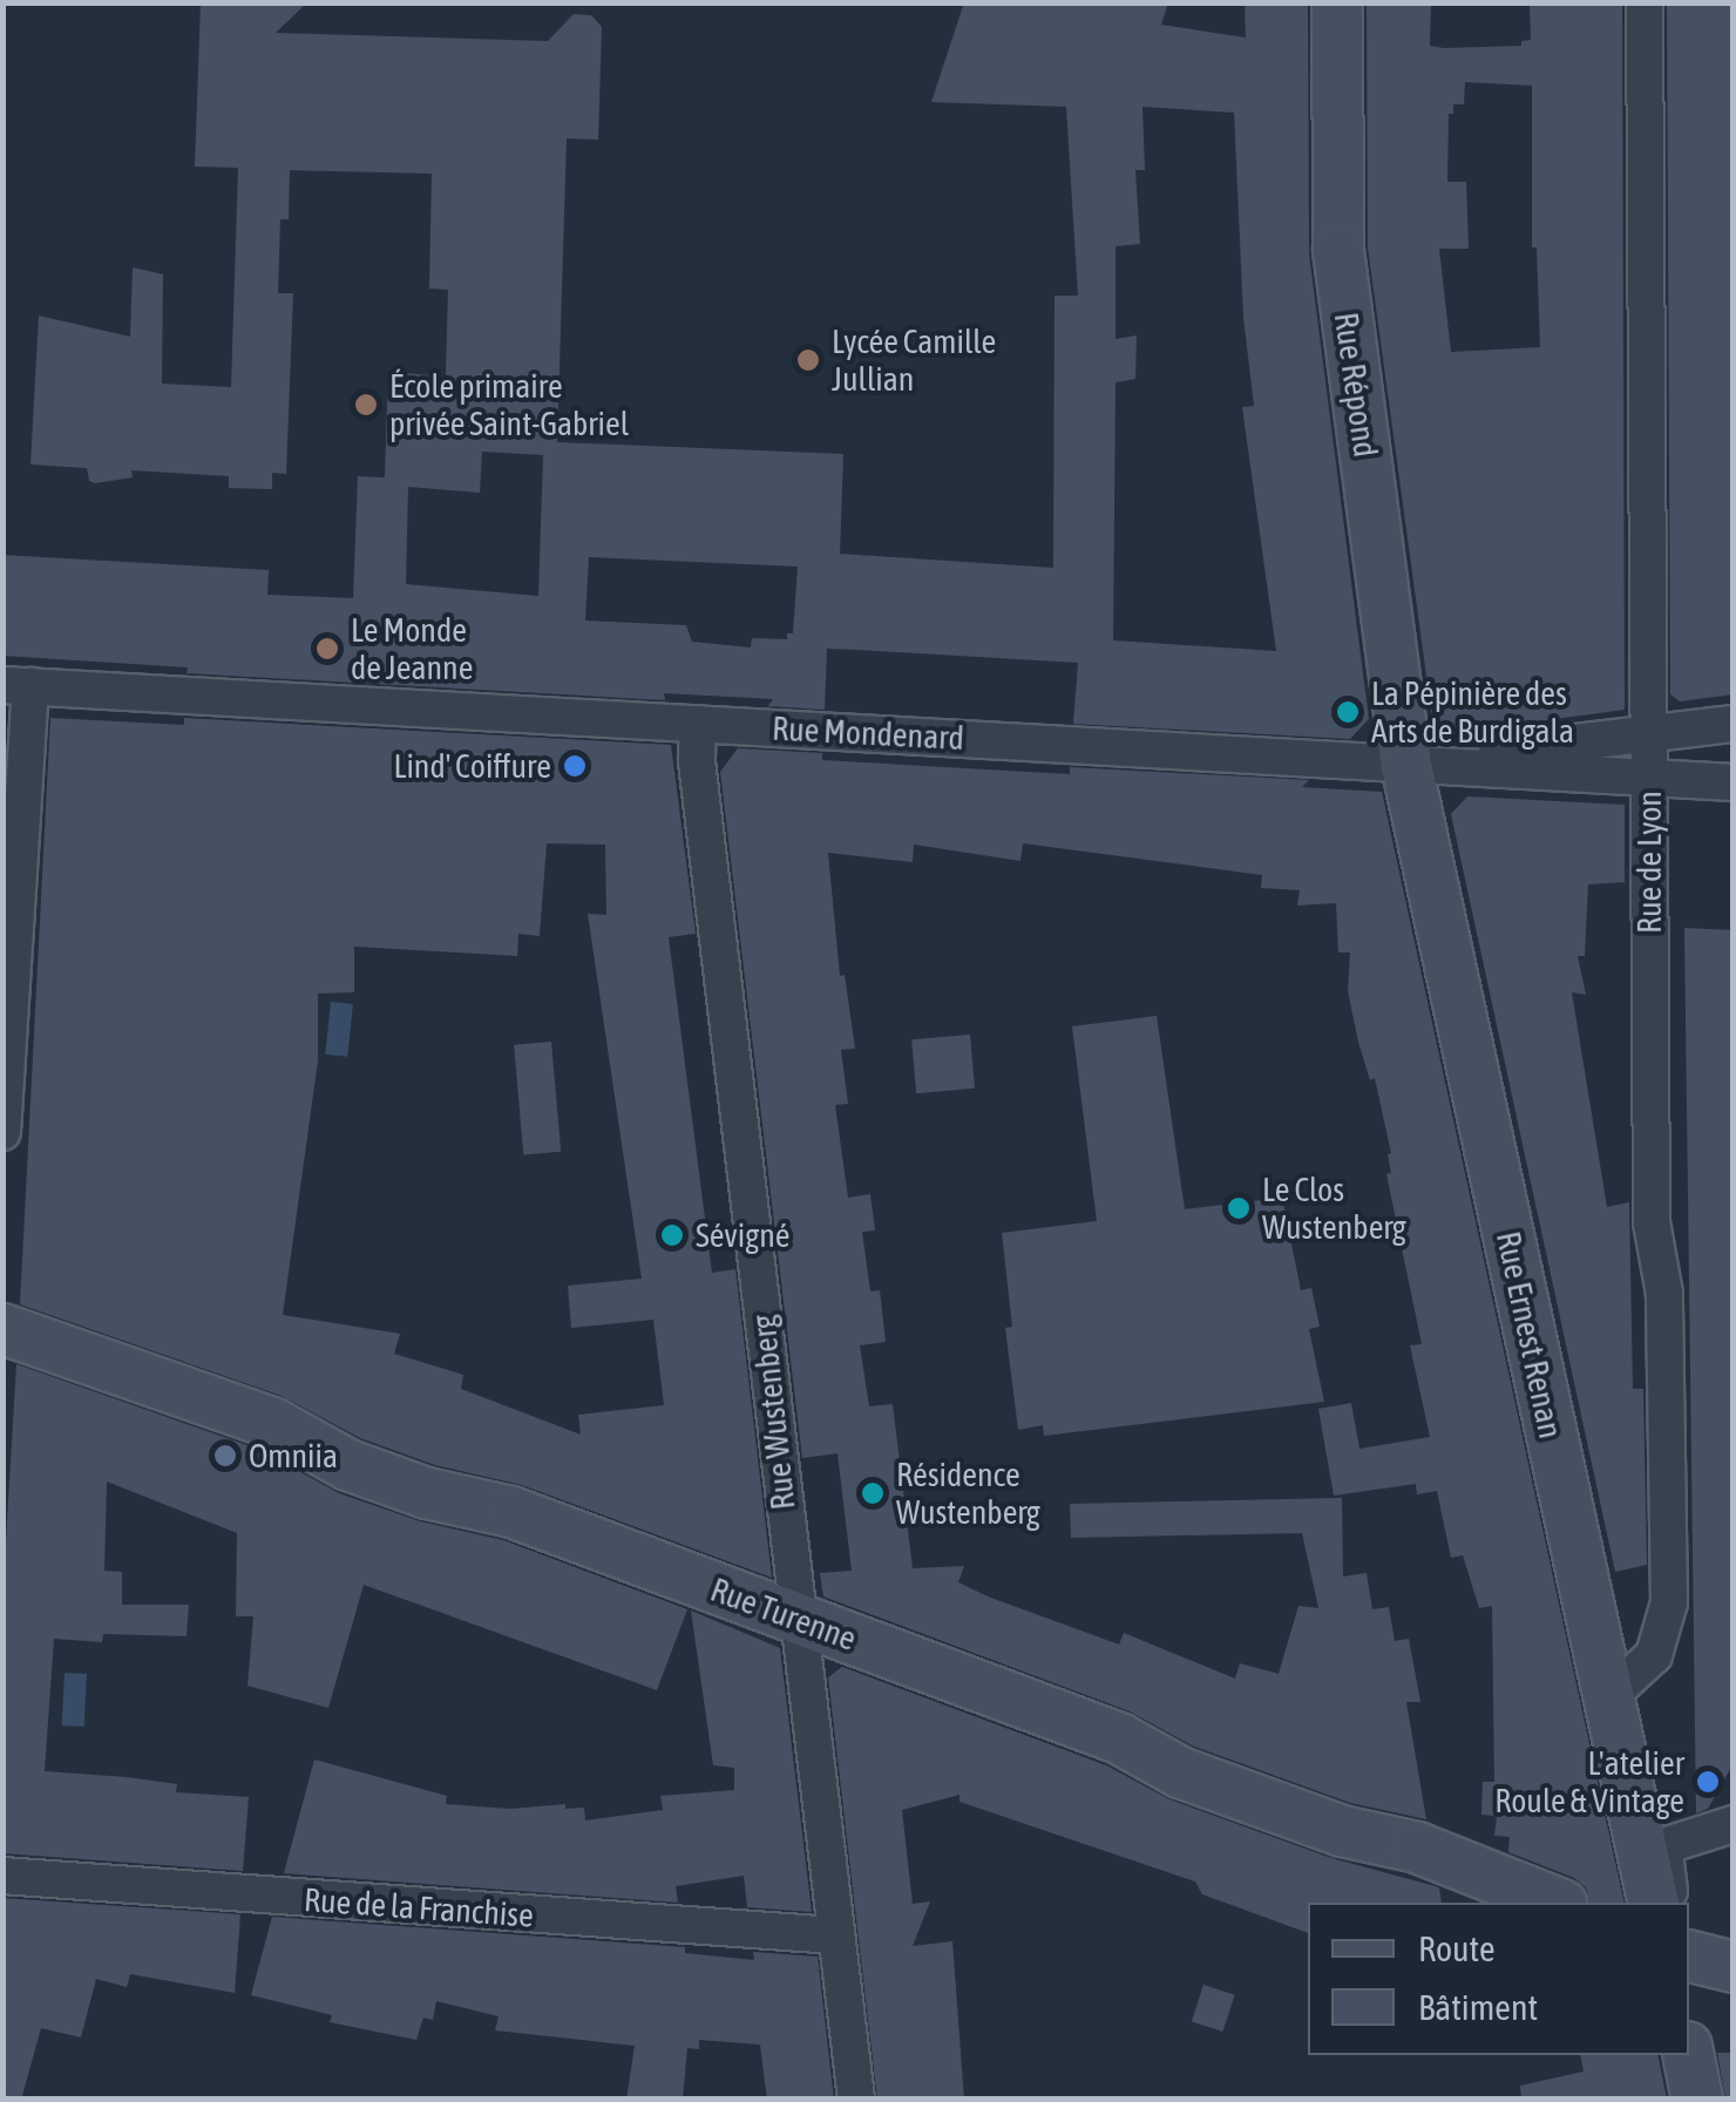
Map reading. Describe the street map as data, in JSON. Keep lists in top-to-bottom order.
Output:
{
  "streets": {
    "street": [
      "Rue Répond",
      "Rue Mondenard",
      "Rue de Lyon",
      "Rue Ernest Renan",
      "Rue Wustenberg",
      "Rue Turenne",
      "Rue de la Franchise"
    ]
  },
  "crossings": [
    ["Rue Répond", "Rue Mondenard"],
    ["Rue Répond", "Rue Ernest Renan"],
    ["Rue Mondenard", "Rue de Lyon"],
    ["Rue Mondenard", "Rue Ernest Renan"],
    ["Rue Mondenard", "Rue Wustenberg"],
    ["Rue de Lyon", "Rue Ernest Renan"],
    ["Rue Wustenberg", "Rue Turenne"],
    ["Rue Wustenberg", "Rue de la Franchise"]
  ],
  "places": [
    "Lycée Camille Jullian",
    "École primaire privée Saint-Gabriel",
    "Le Monde de Jeanne",
    "La Pépinière des Arts de Burdigala",
    "Lind' Coiffure",
    "Le Clos Wustenberg",
    "Sévigné",
    "Omniia",
    "Résidence Wustenberg",
    "L'atelier Roule & Vintage"
  ],
  "legend": ["Route", "Bâtiment"]
}
